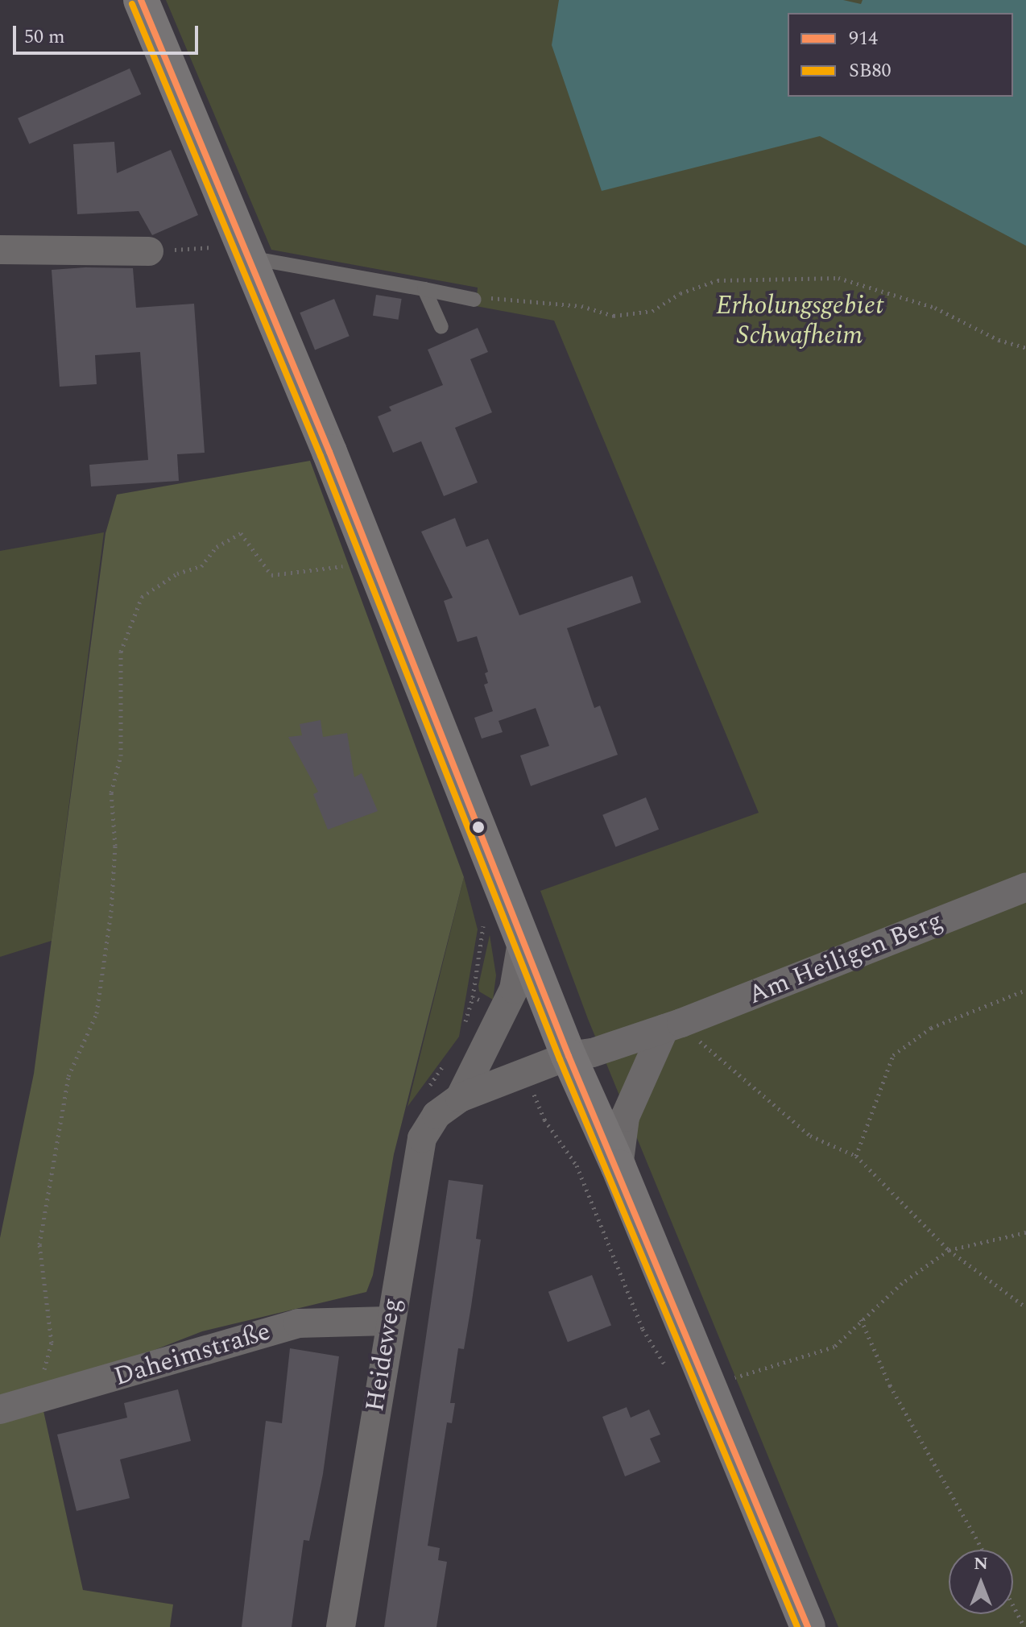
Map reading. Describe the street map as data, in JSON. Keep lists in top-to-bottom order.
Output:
{
  "streets": {
    "street": ["Am Heiligen Berg", "Daheimstraße", "Heideweg"]
  },
  "crossings": [
    ["Am Heiligen Berg", "Heideweg"],
    ["Daheimstraße", "Heideweg"]
  ],
  "parks": ["Erholungsgebiet Schwafheim"],
  "lines": ["transit line 914", "transit line SB80"],
  "legend": ["914", "SB80"],
  "scale_bar": "50 m",
  "north": "top"
}
